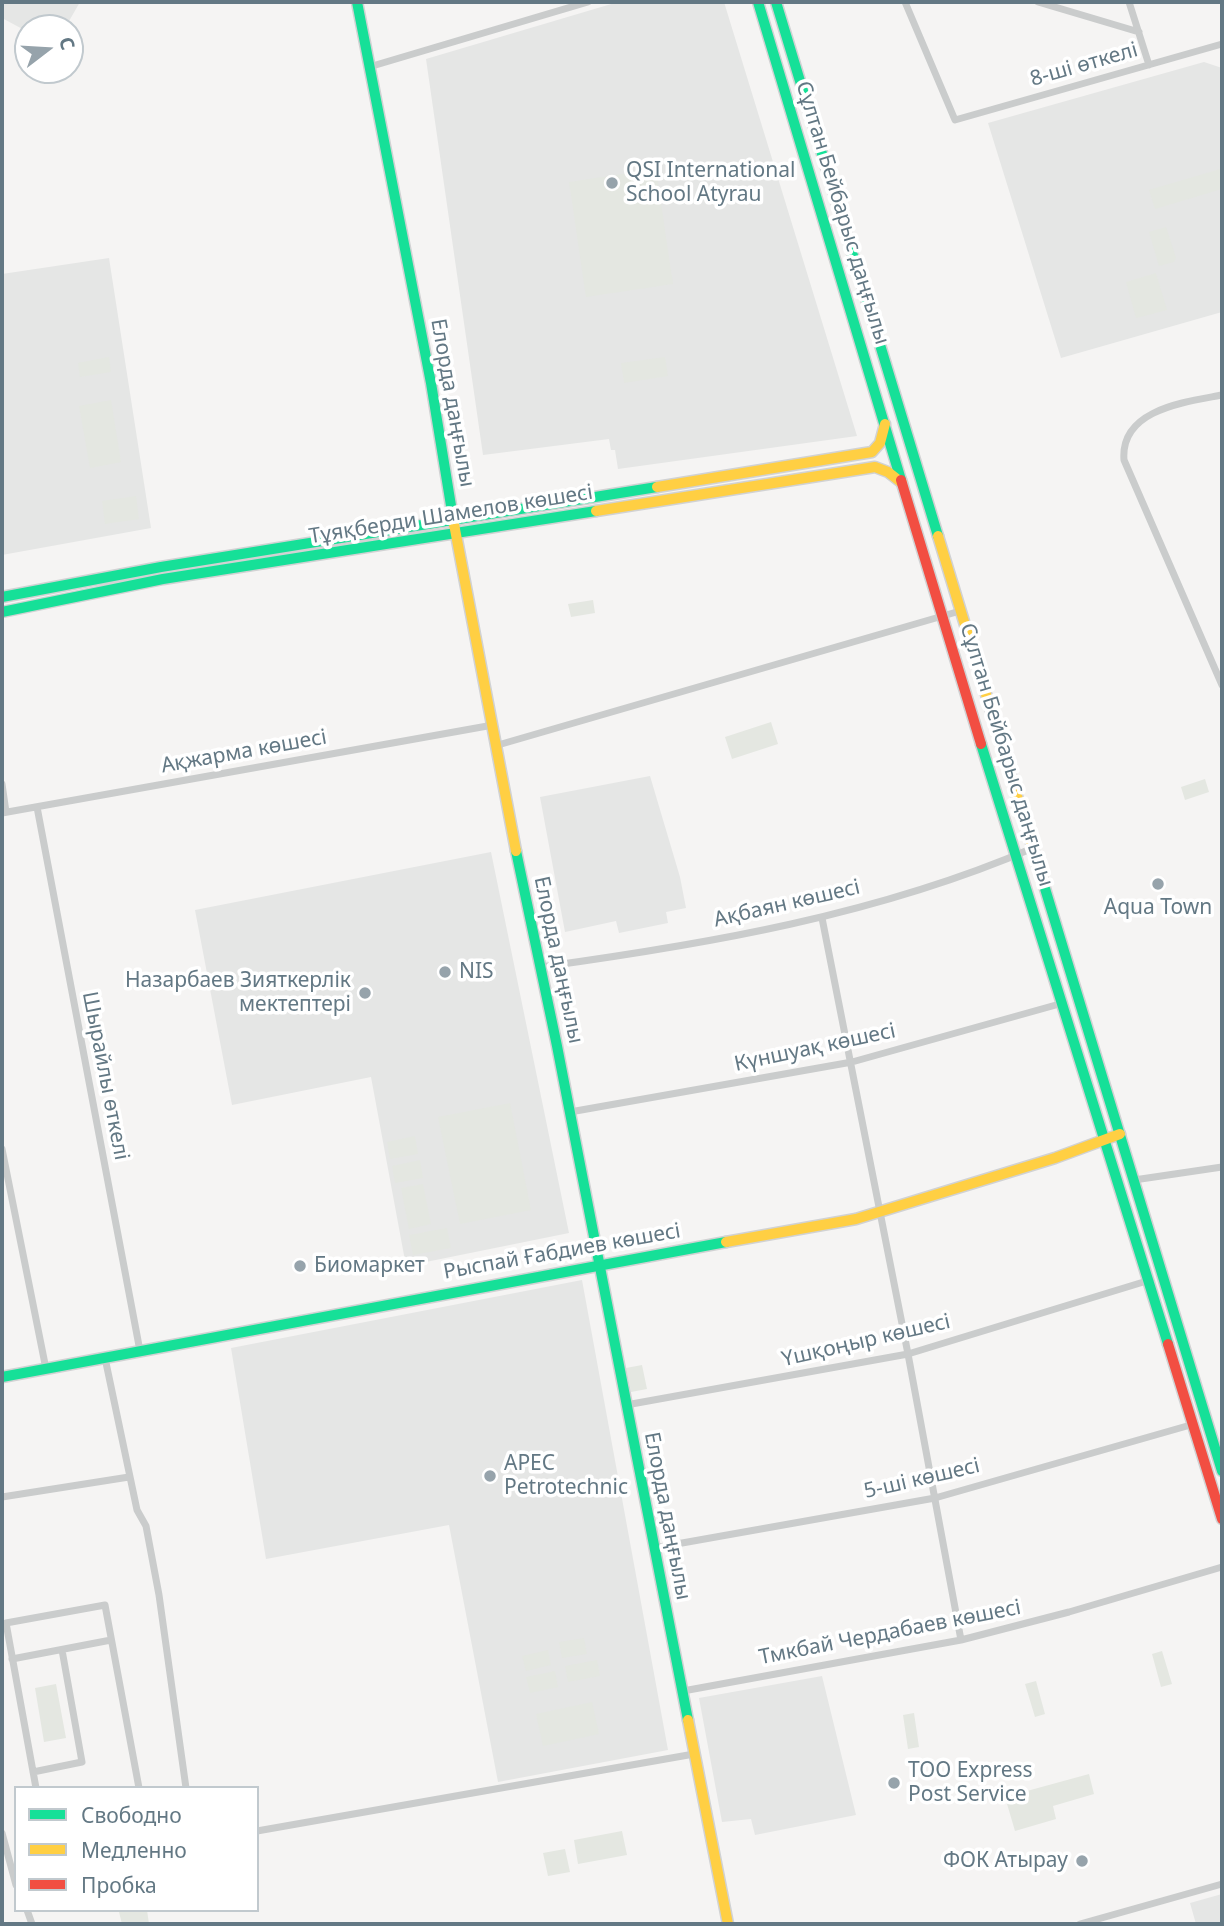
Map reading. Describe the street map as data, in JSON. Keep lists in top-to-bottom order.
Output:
{
  "streets": {
    "street": [
      "8-ші өткелі",
      "Сұлтан Бейбарыс даңғылы",
      "Елорда даңғылы",
      "Тұяқберди Шамелов көшесі",
      "Ақжарма көшесі",
      "Ақбаян көшесі",
      "Күншуақ көшесі",
      "Шырайлы өткелі",
      "Рыспай Ғабдиев көшесі",
      "Үшқоңыр көшесі",
      "5-ші көшесі",
      "Тмкбай Чердабаев көшесі"
    ]
  },
  "crossings": [
    ["Сұлтан Бейбарыс даңғылы", "Тұяқберди Шамелов көшесі"],
    ["Сұлтан Бейбарыс даңғылы", "Ақбаян көшесі"],
    ["Сұлтан Бейбарыс даңғылы", "Күншуақ көшесі"],
    ["Сұлтан Бейбарыс даңғылы", "Рыспай Ғабдиев көшесі"],
    ["Сұлтан Бейбарыс даңғылы", "Үшқоңыр көшесі"],
    ["Сұлтан Бейбарыс даңғылы", "5-ші көшесі"],
    ["Елорда даңғылы", "Тұяқберди Шамелов көшесі"],
    ["Елорда даңғылы", "Ақжарма көшесі"],
    ["Елорда даңғылы", "Ақбаян көшесі"],
    ["Елорда даңғылы", "Күншуақ көшесі"],
    ["Елорда даңғылы", "Рыспай Ғабдиев көшесі"],
    ["Елорда даңғылы", "Үшқоңыр көшесі"],
    ["Елорда даңғылы", "5-ші көшесі"],
    ["Елорда даңғылы", "Тмкбай Чердабаев көшесі"],
    ["Ақжарма көшесі", "Шырайлы өткелі"],
    ["Шырайлы өткелі", "Рыспай Ғабдиев көшесі"]
  ],
  "places": [
    "QSI International School Atyrau",
    "Aqua Town",
    "NIS",
    "Назарбаев Зияткерлік мектептері",
    "Биомаркет",
    "APEC Petrotechnic",
    "ТОО Express Post Service",
    "ФОК Атырау"
  ],
  "legend": ["Свободно", "Медленно", "Пробка"],
  "north": "right"
}
